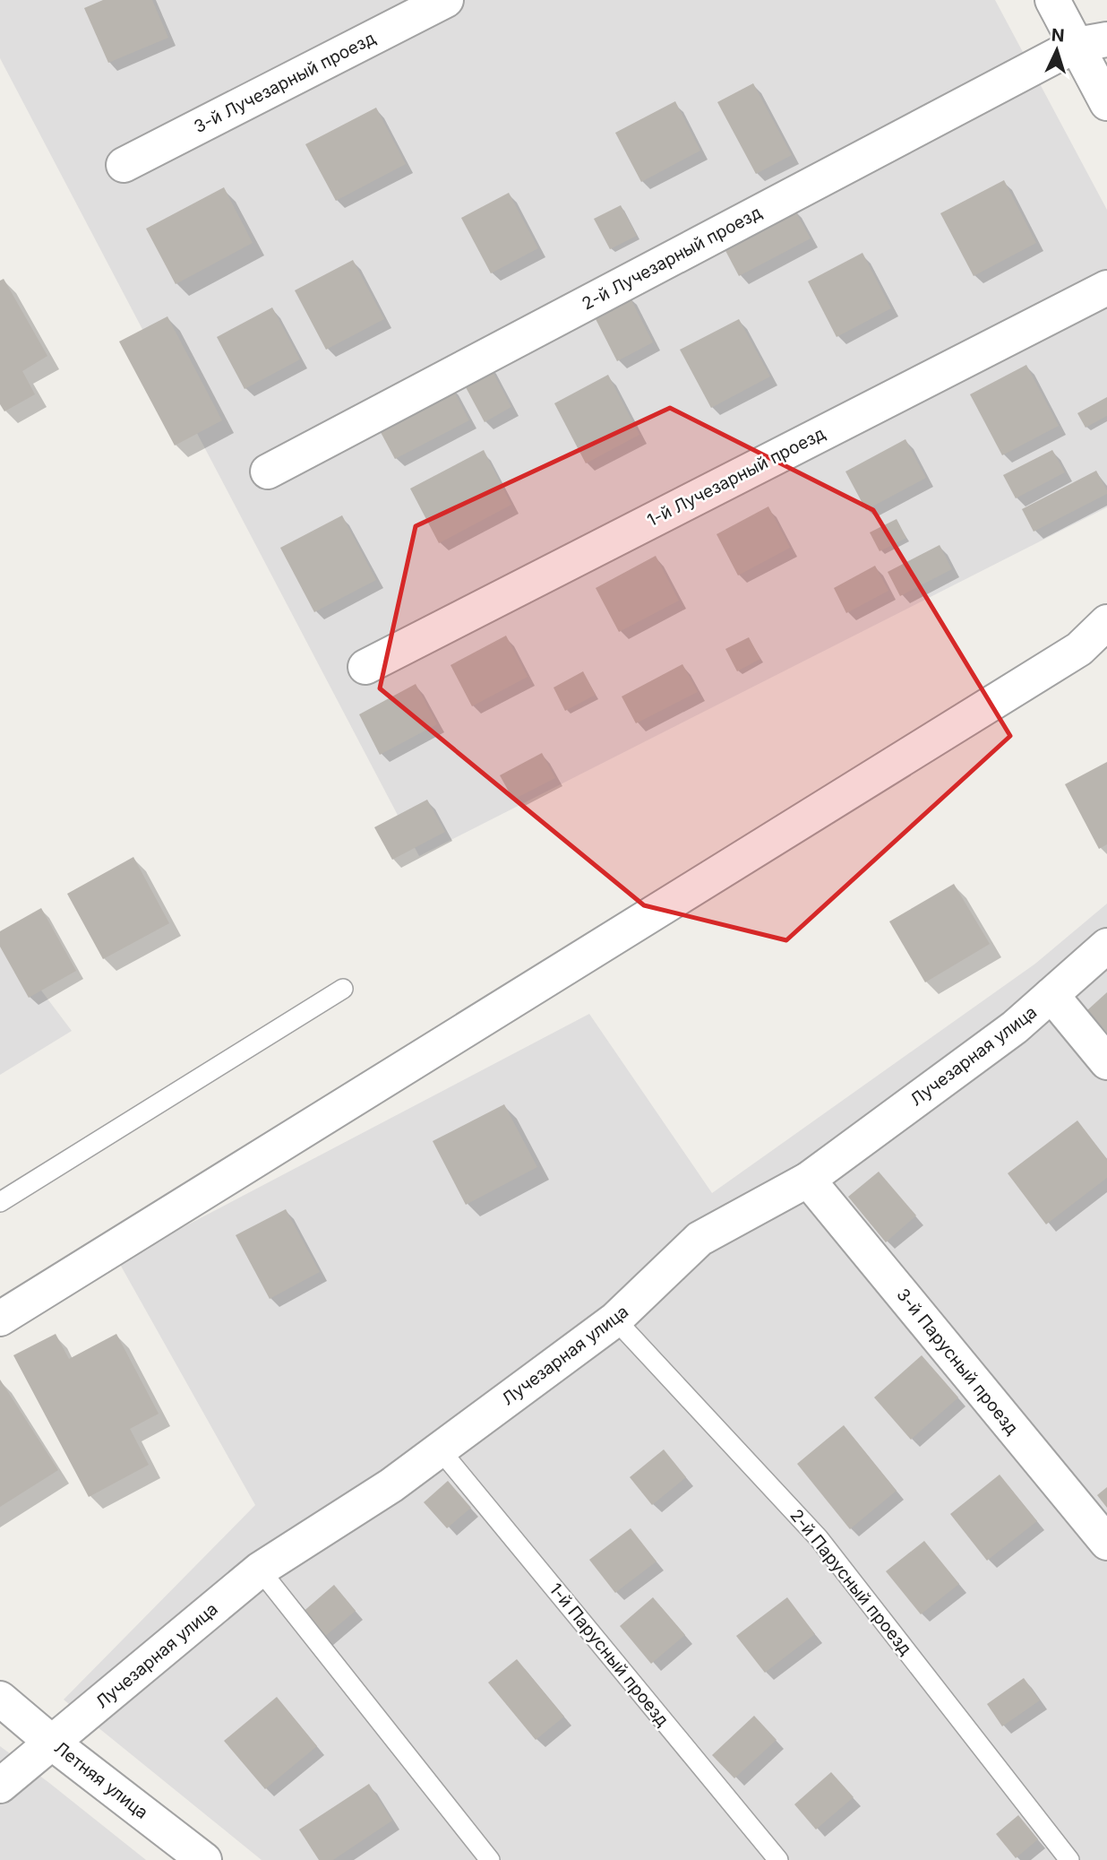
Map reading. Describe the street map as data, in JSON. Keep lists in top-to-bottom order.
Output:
{
  "streets": {
    "street": [
      "3-й Лучезарный проезд",
      "2-й Лучезарный проезд",
      "1-й Лучезарный проезд",
      "Лучезарная улица",
      "3-й Парусный проезд",
      "Летняя улица"
    ],
    "lane": ["2-й Парусный проезд", "1-й Парусный проезд"]
  },
  "crossings": [
    ["Лучезарная улица", "3-й Парусный проезд"],
    ["Лучезарная улица", "2-й Парусный проезд"],
    ["Лучезарная улица", "1-й Парусный проезд"],
    ["Лучезарная улица", "Летняя улица"]
  ],
  "north": "top"
}
